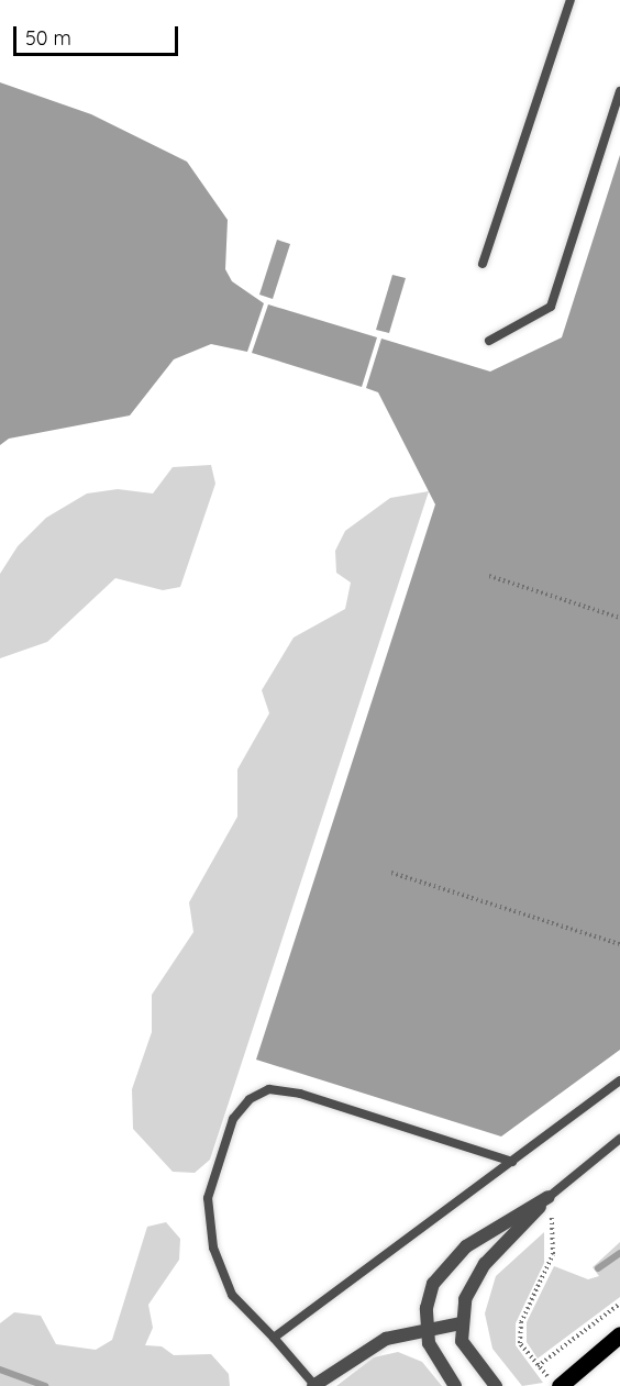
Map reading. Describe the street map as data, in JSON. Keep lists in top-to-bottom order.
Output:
{
  "scale_bar": "50 m"
}
